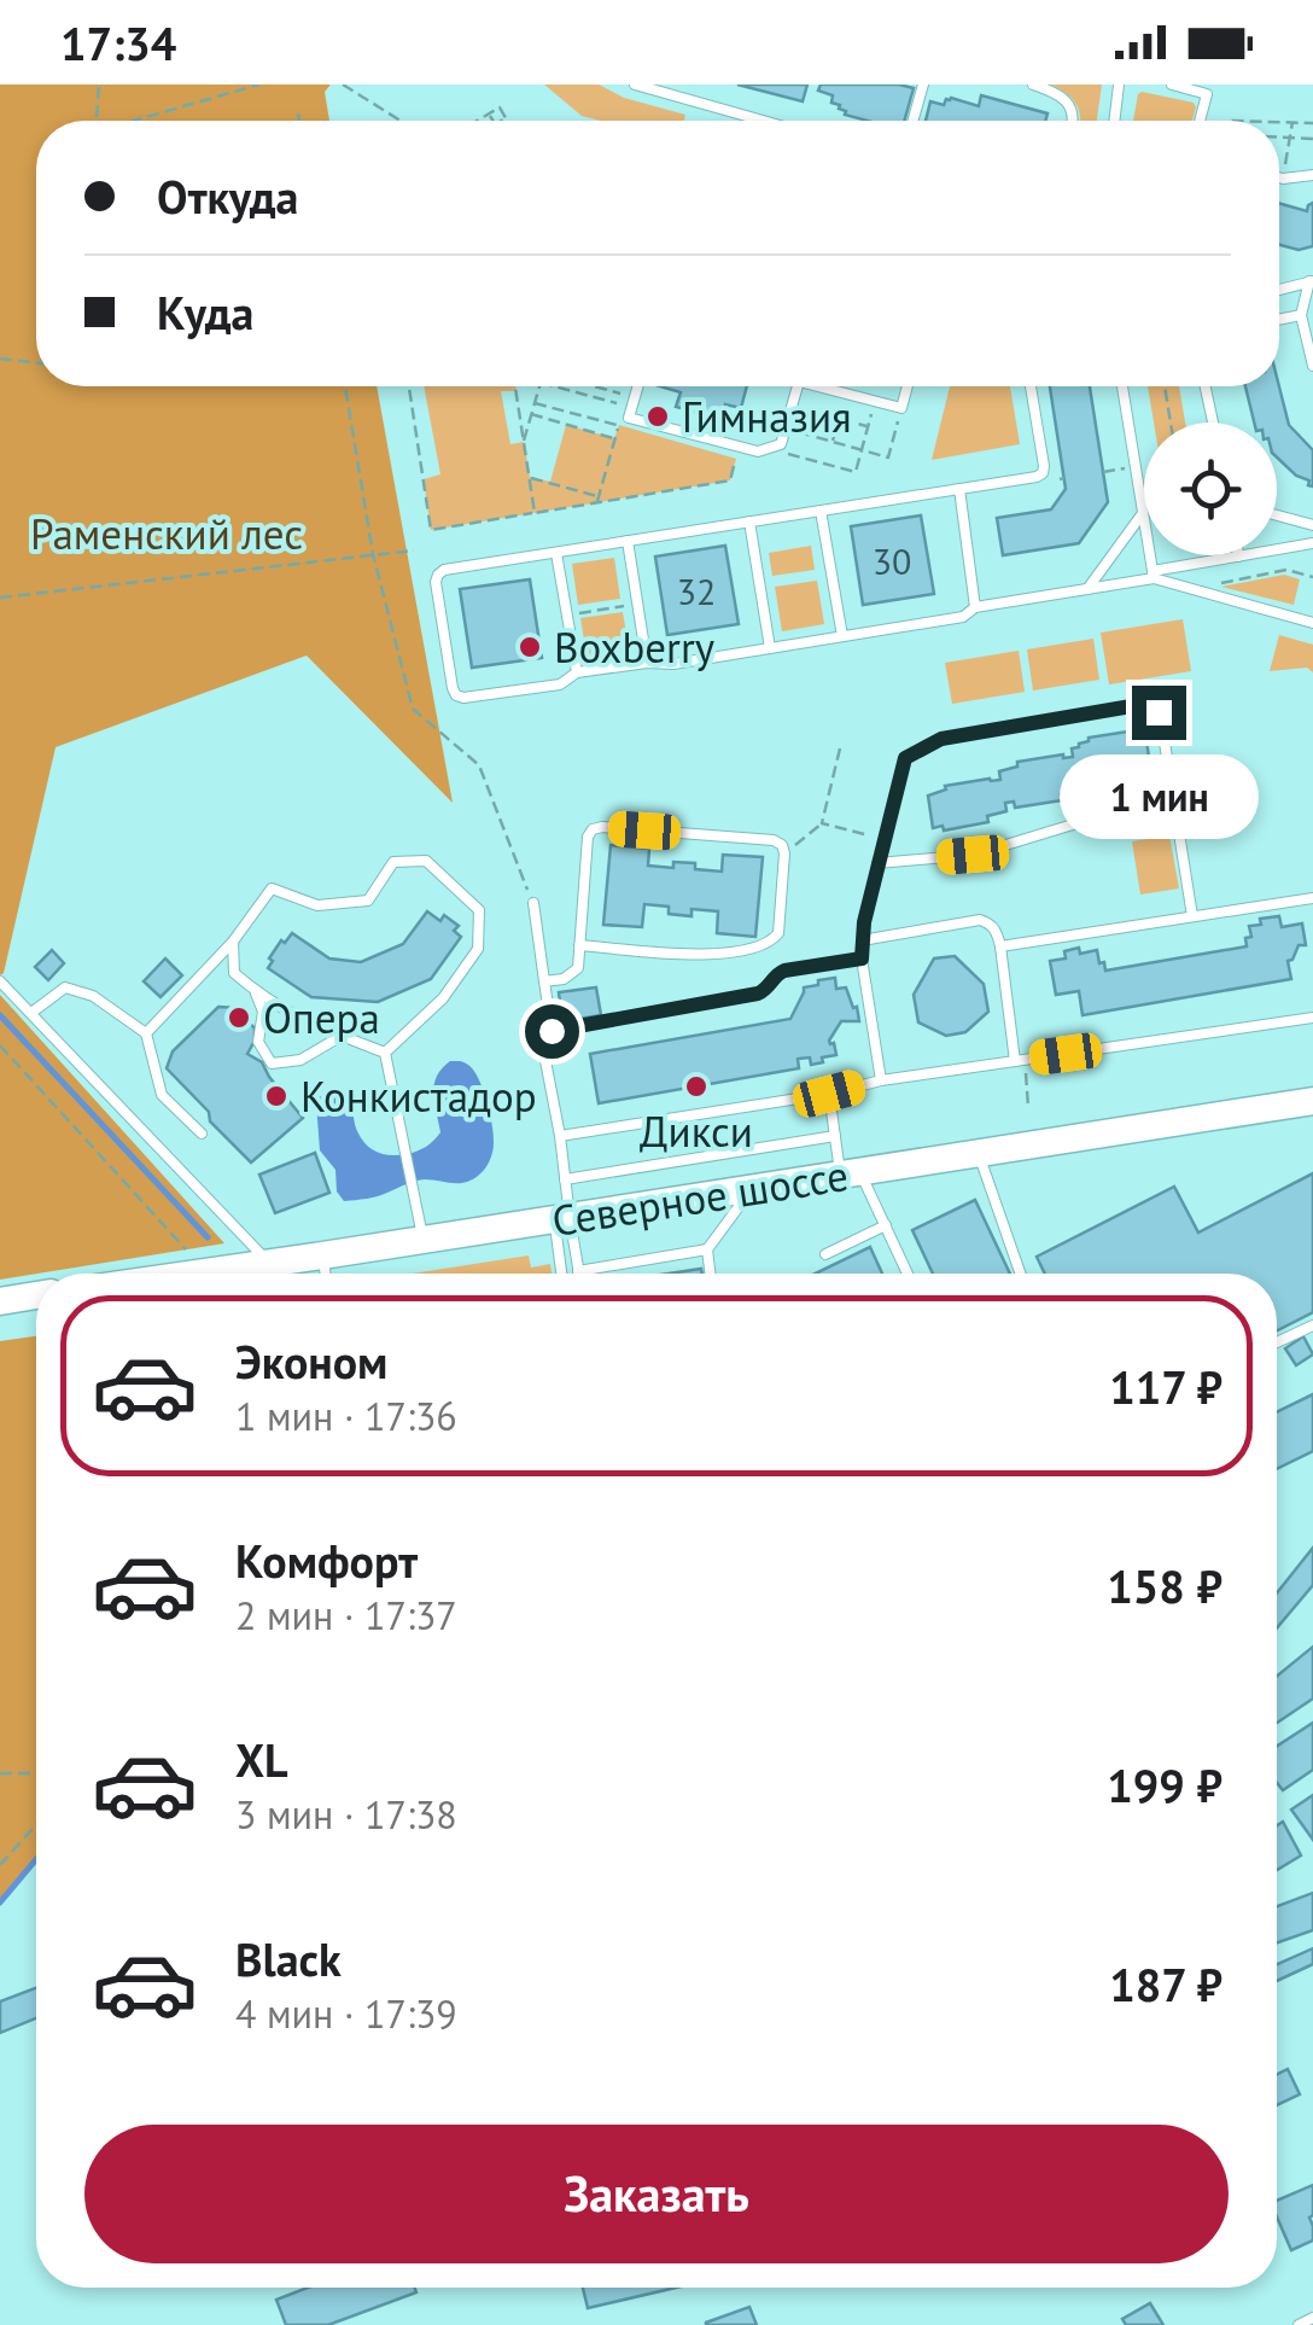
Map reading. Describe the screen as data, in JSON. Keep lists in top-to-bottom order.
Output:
{
  "streets": {
    "main road": ["Северное шоссе"]
  },
  "parks": ["Раменский лес"],
  "places": [
    "Гимназия",
    "Boxberry",
    "Опера",
    "Дикси",
    "Конкистадор"
  ],
  "house_numbers": ["30", "32"],
  "page": {
    "status": "17:34",
    "banner": ["Откуда", "Куда"],
    "bubble": "1 мин",
    "list": [
      {
        "name": "Эконом",
        "note": "1 мин · 17:36",
        "value": "117 ₽"
      },
      {
        "name": "Комфорт",
        "note": "2 мин · 17:37",
        "value": "158 ₽"
      },
      {
        "name": "XL",
        "note": "3 мин · 17:38",
        "value": "199 ₽"
      },
      {
        "name": "Black",
        "note": "4 мин · 17:39",
        "value": "187 ₽"
      }
    ],
    "buttons": "Заказать"
  }
}
